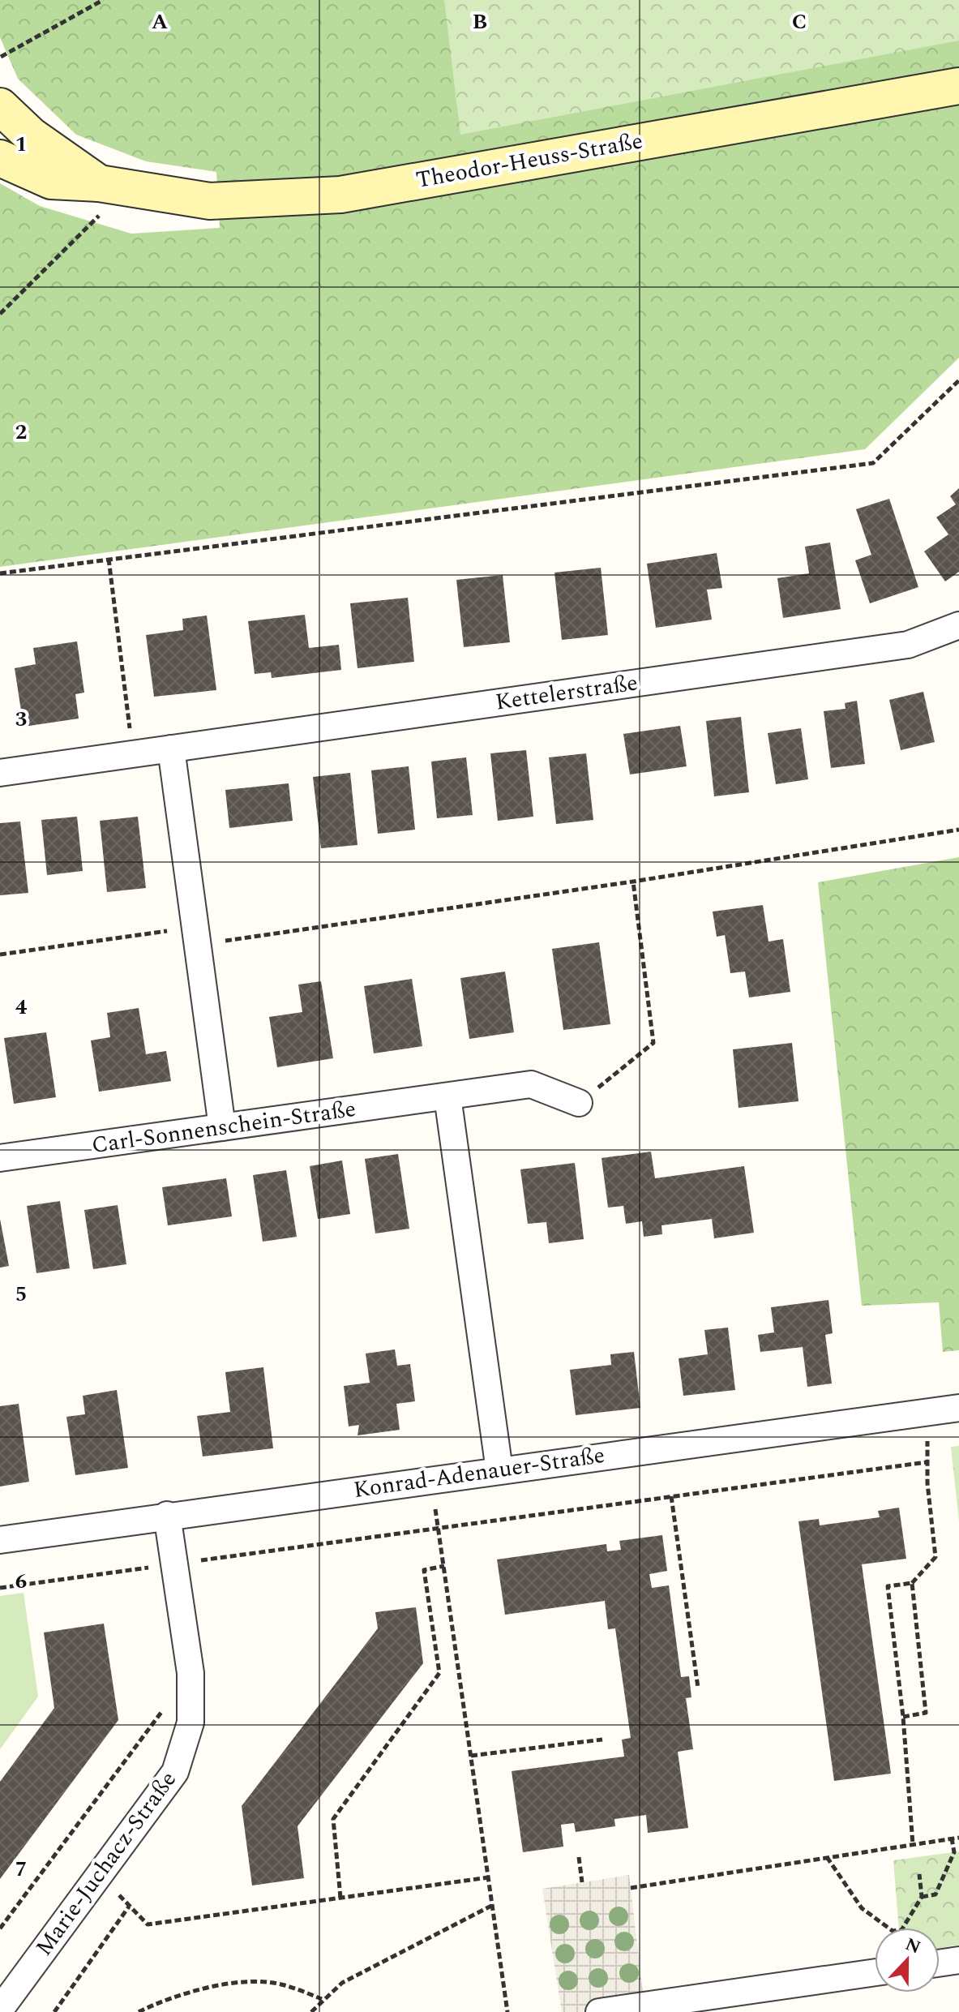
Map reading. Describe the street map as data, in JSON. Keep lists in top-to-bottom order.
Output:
{
  "streets": {
    "street": [
      "Theodor-Heuss-Straße",
      "Kettelerstraße",
      "Carl-Sonnenschein-Straße",
      "Konrad-Adenauer-Straße",
      "Marie-Juchacz-Straße"
    ]
  },
  "crossings": [
    ["Konrad-Adenauer-Straße", "Marie-Juchacz-Straße"]
  ],
  "north": "top",
  "grid": {
    "columns": ["A", "B", "C"],
    "rows": [
      "1",
      "2",
      "3",
      "4",
      "5",
      "6",
      "7"
    ]
  }
}
